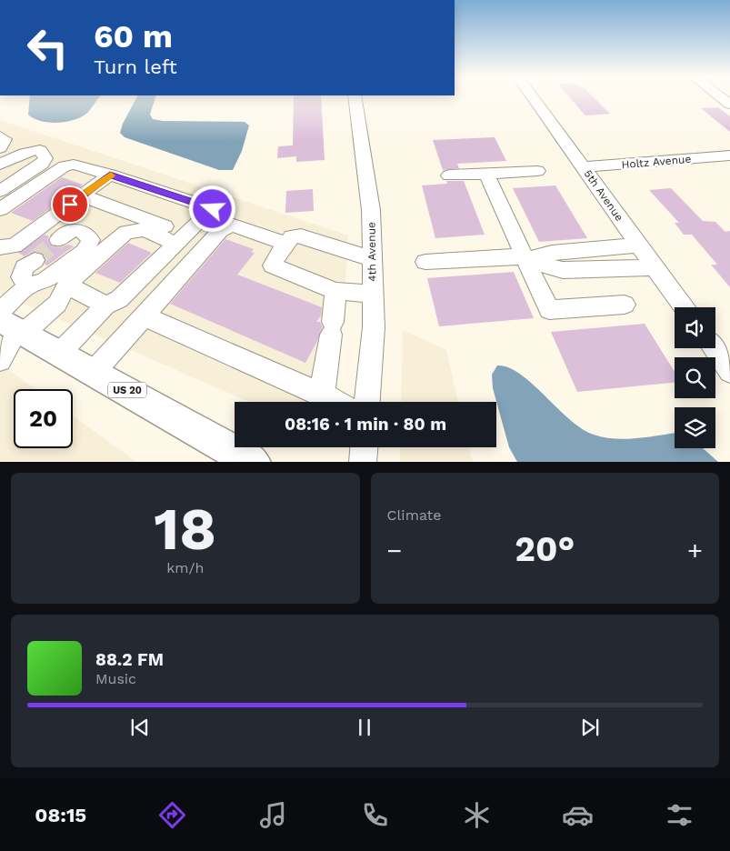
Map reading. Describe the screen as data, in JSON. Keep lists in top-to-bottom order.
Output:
{
  "streets": {
    "main road": ["US 20"],
    "street": ["Holtz Avenue", "5th Avenue", "4th Avenue"]
  },
  "crossings": [
    ["Holtz Avenue", "5th Avenue"]
  ],
  "page": {
    "turn": ["60 m", "Turn left"],
    "limit": "20",
    "trip": "08:16 · 1 min · 80 m",
    "tile": [
      ["18", "km/h"],
      "Climate"
    ],
    "heat": ["−", "20°", "+"],
    "song": ["88.2 FM", "Music"],
    "tabs": "08:15"
  }
}
